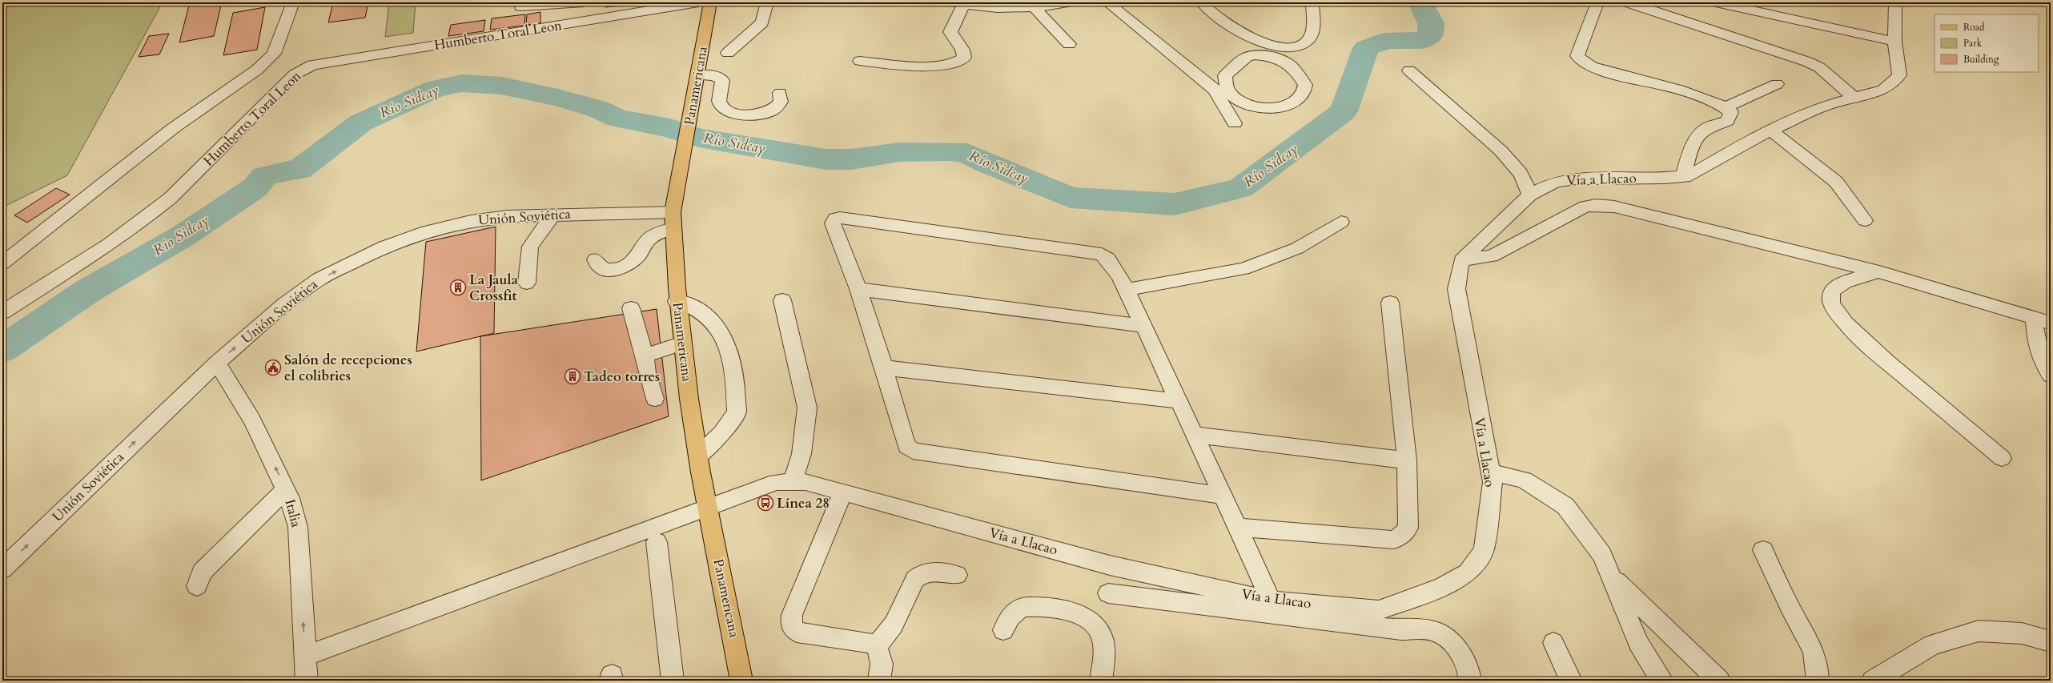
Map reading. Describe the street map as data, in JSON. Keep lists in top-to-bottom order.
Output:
{
  "streets": {
    "main road": ["Panamericana"],
    "street": [
      "Humberto Toral Leon",
      "Vía a Llacao",
      "Unión Soviética",
      "Italia"
    ]
  },
  "crossings": [
    ["Panamericana", "Vía a Llacao"],
    ["Panamericana", "Unión Soviética"],
    ["Vía a Llacao", "Italia"],
    ["Unión Soviética", "Italia"]
  ],
  "one_way": ["Unión Soviética", "Italia"],
  "water": ["Río Sidcay"],
  "places": {
    "building": ["La Jaula Crossfit", "Tadeo torres"],
    "public building": ["Salón de recepciones el colibries"],
    "bus stop": ["Línea 28"]
  },
  "legend": ["Road", "Park", "Building"]
}
